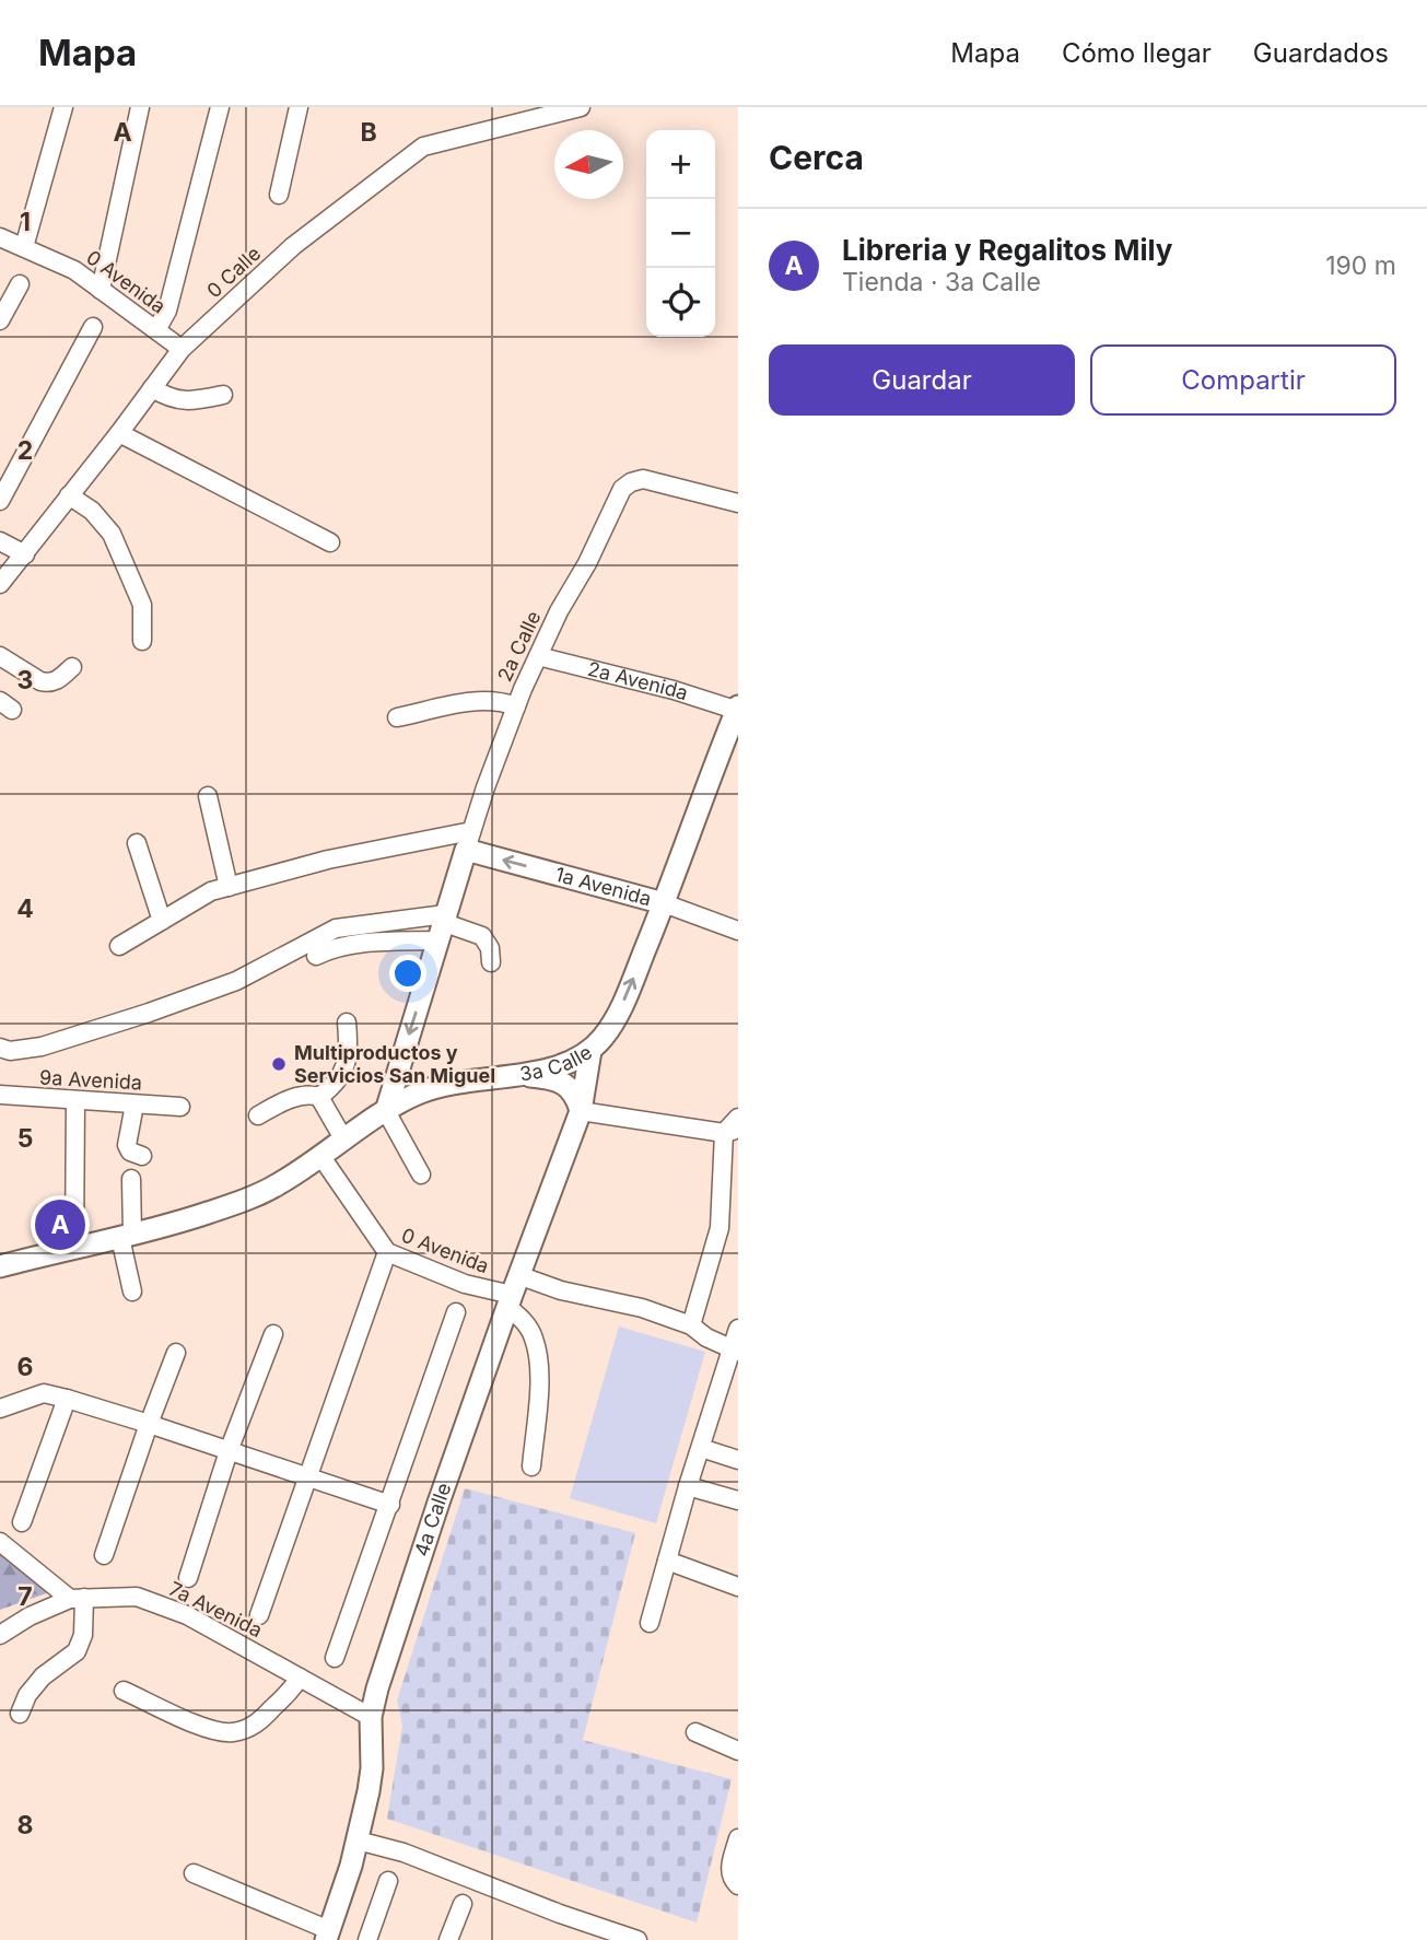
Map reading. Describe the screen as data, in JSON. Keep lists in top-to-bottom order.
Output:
{
  "streets": {
    "main road": ["1a Avenida", "3a Calle", "4a Calle"],
    "street": [
      "0 Calle",
      "0 Avenida",
      "2a Calle",
      "2a Avenida",
      "9a Avenida",
      "7a Avenida"
    ]
  },
  "crossings": [
    ["0 Calle", "0 Avenida"],
    ["0 Avenida", "3a Calle"],
    ["0 Avenida", "4a Calle"],
    ["2a Calle", "2a Avenida"],
    ["2a Calle", "1a Avenida"],
    ["2a Avenida", "3a Calle"],
    ["1a Avenida", "3a Calle"],
    ["3a Calle", "4a Calle"],
    ["4a Calle", "7a Avenida"]
  ],
  "one_way": ["1a Avenida"],
  "places": ["Multiproductos y Servicios San Miguel"],
  "north": "left",
  "page": {
    "header": "Mapa",
    "nav": ["Mapa", "Cómo llegar", "Guardados"],
    "heading": "Cerca",
    "map_buttons": ["+", "−"],
    "list": [
      {
        "mark": "A",
        "name": "Libreria y Regalitos Mily",
        "note": "Tienda · 3a Calle",
        "value": "190 m"
      }
    ],
    "buttons": ["Guardar", "Compartir"],
    "pins": "A"
  },
  "grid": {
    "columns": ["A", "B"],
    "rows": [
      "1",
      "2",
      "3",
      "4",
      "5",
      "6",
      "7",
      "8"
    ]
  }
}
